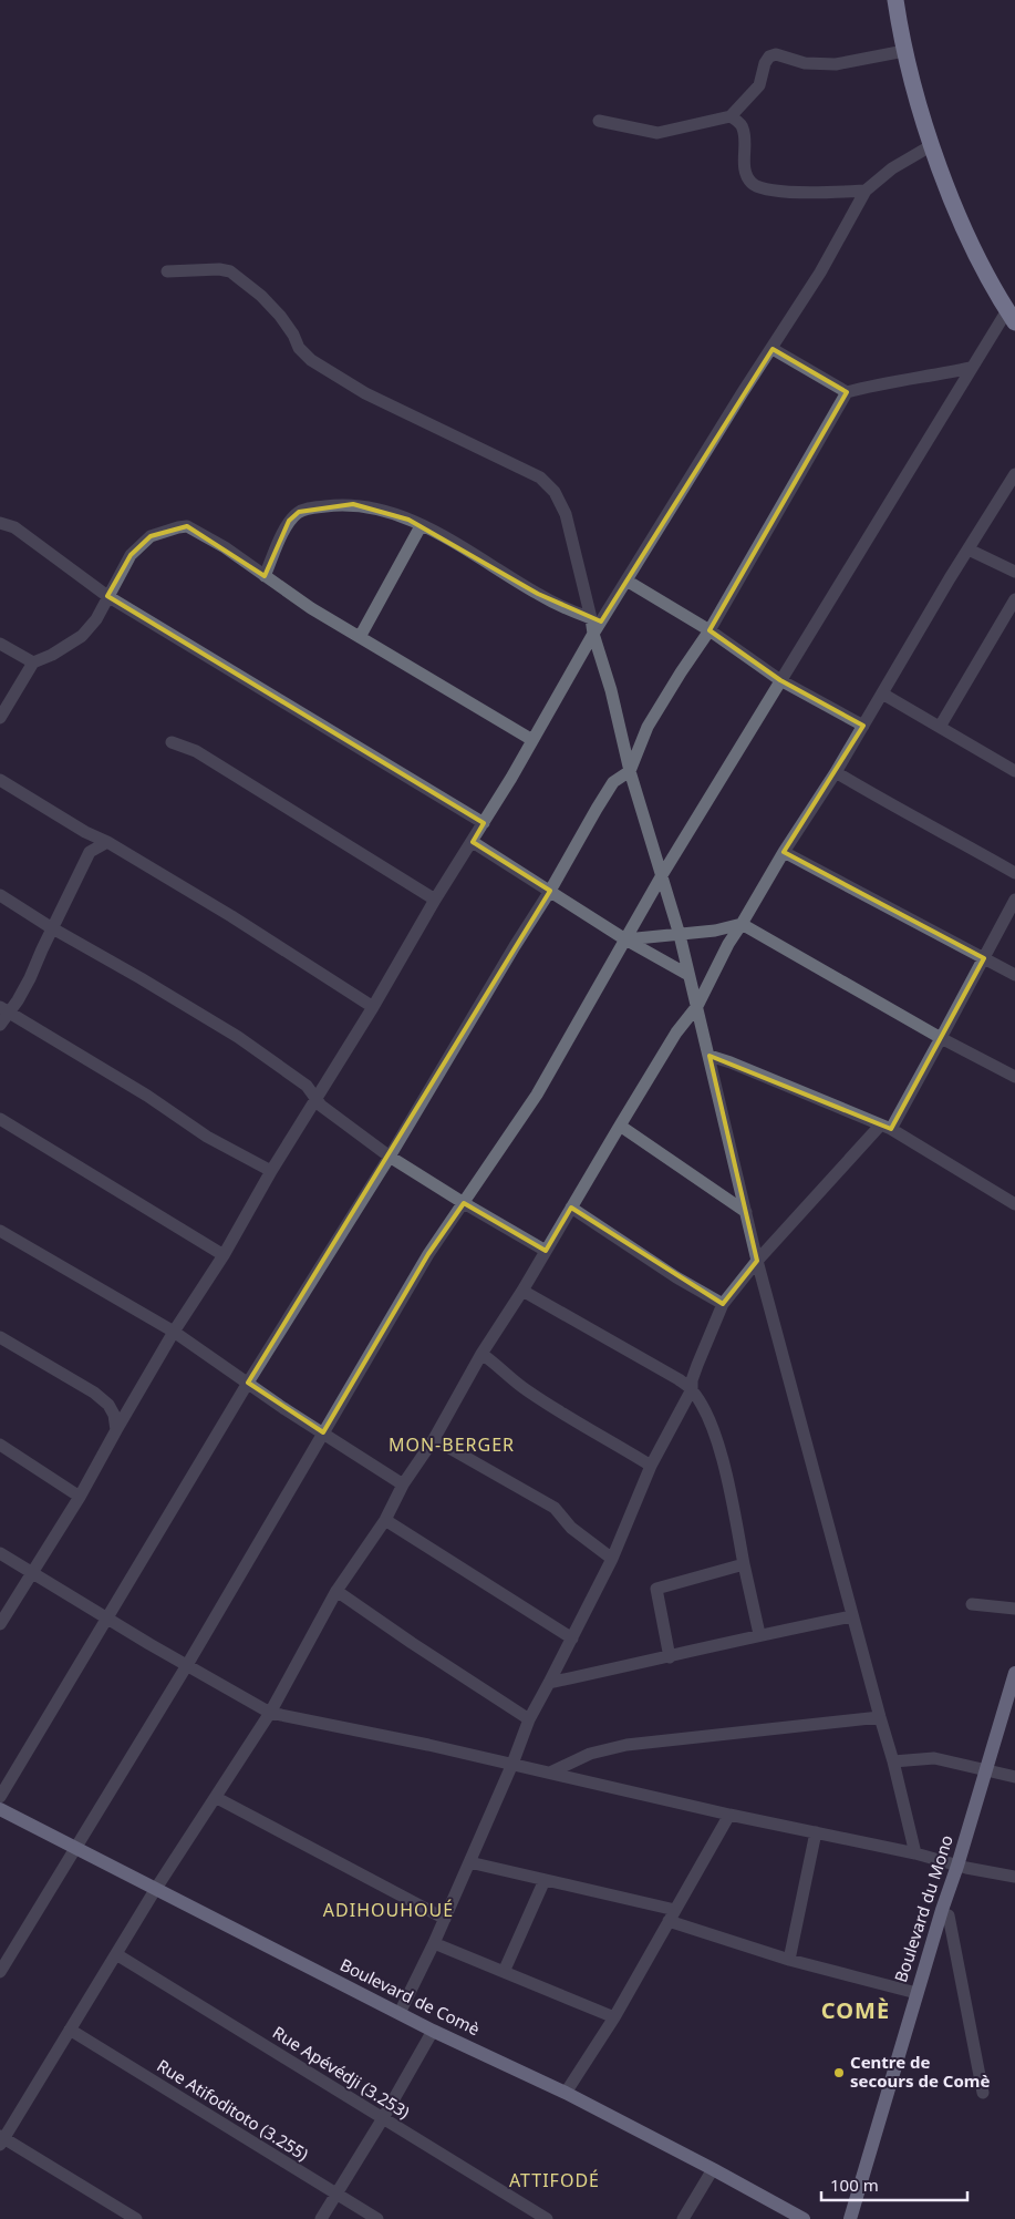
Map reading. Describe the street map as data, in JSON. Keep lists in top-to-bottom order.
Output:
{
  "streets": {
    "main road": ["Boulevard du Mono", "Boulevard de Comè"],
    "street": ["Rue Apévédji (3.253)", "Rue Atifoditoto (3.255)"]
  },
  "districts": [
    "MON-BERGER",
    "ADIHOUHOUÉ",
    "COMÈ",
    "ATTIFODÉ"
  ],
  "places": ["Centre de secours de Comè"],
  "scale_bar": "100 m"
}
